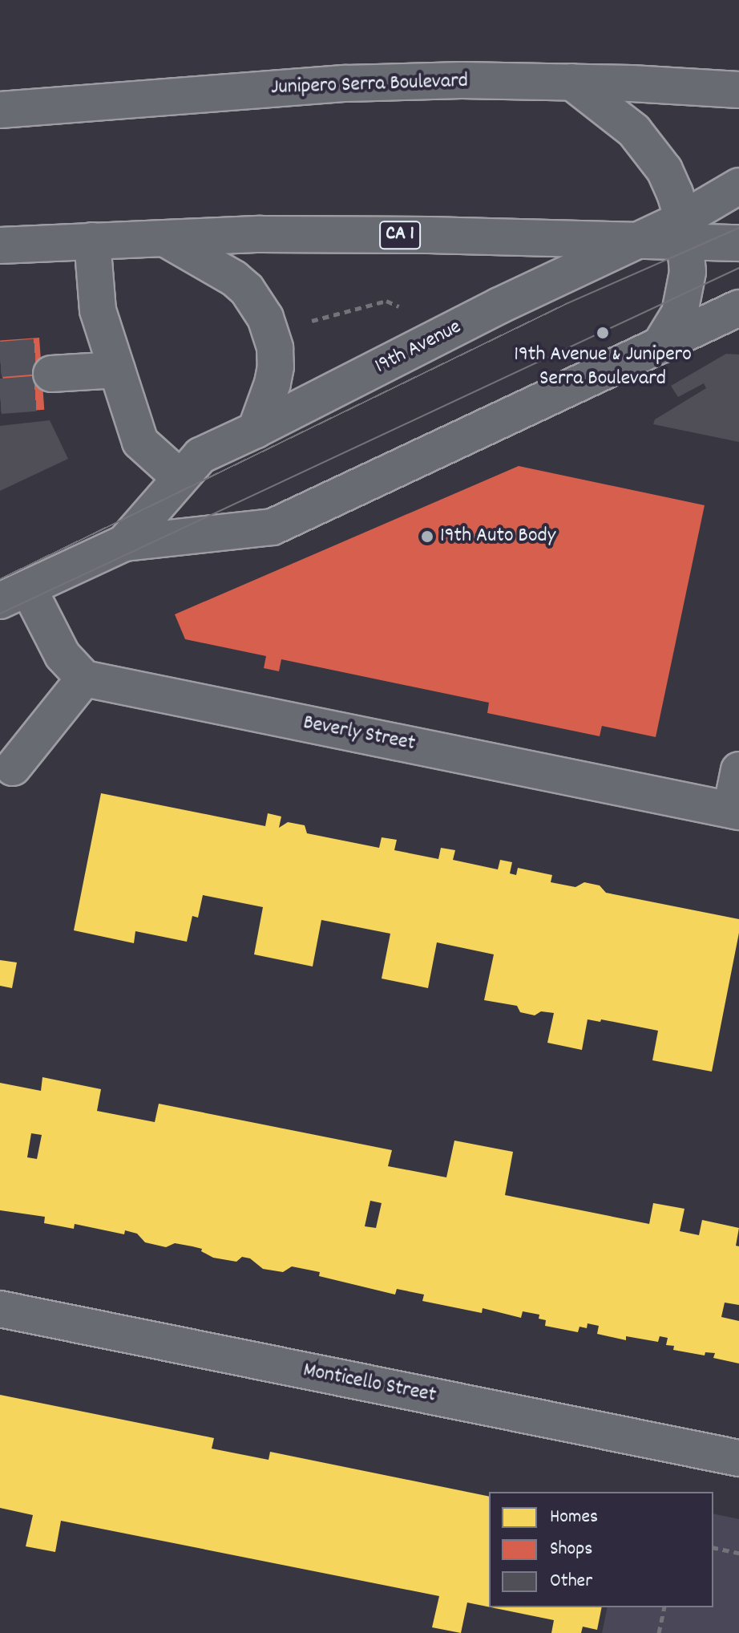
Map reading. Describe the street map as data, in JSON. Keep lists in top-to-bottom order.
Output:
{
  "streets": {
    "main road": [
      "Junipero Serra Boulevard",
      "CA 1",
      "19th Avenue",
      "Beverly Street",
      "Monticello Street"
    ]
  },
  "crossings": [
    ["CA 1", "19th Avenue"]
  ],
  "places": ["19th Avenue & Junipero Serra Boulevard", "19th Auto Body"],
  "legend": ["Homes", "Shops", "Other"]
}
